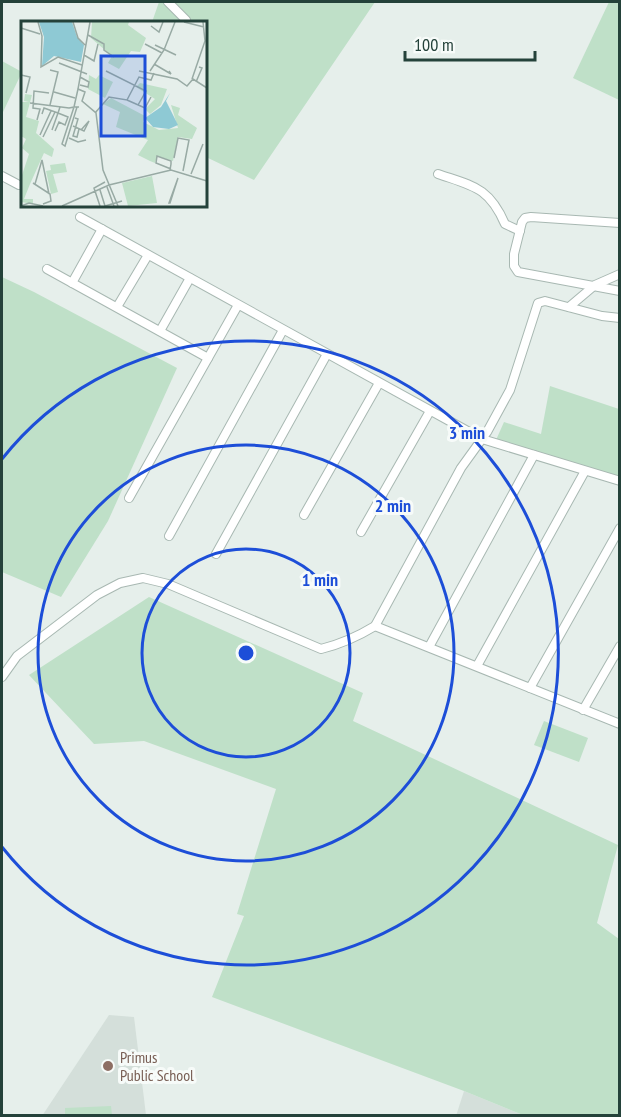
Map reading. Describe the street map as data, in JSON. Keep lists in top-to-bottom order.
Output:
{
  "places": ["Primus Public School"],
  "scale_bar": "100 m",
  "rings": ["3 min", "2 min", "1 min"]
}
